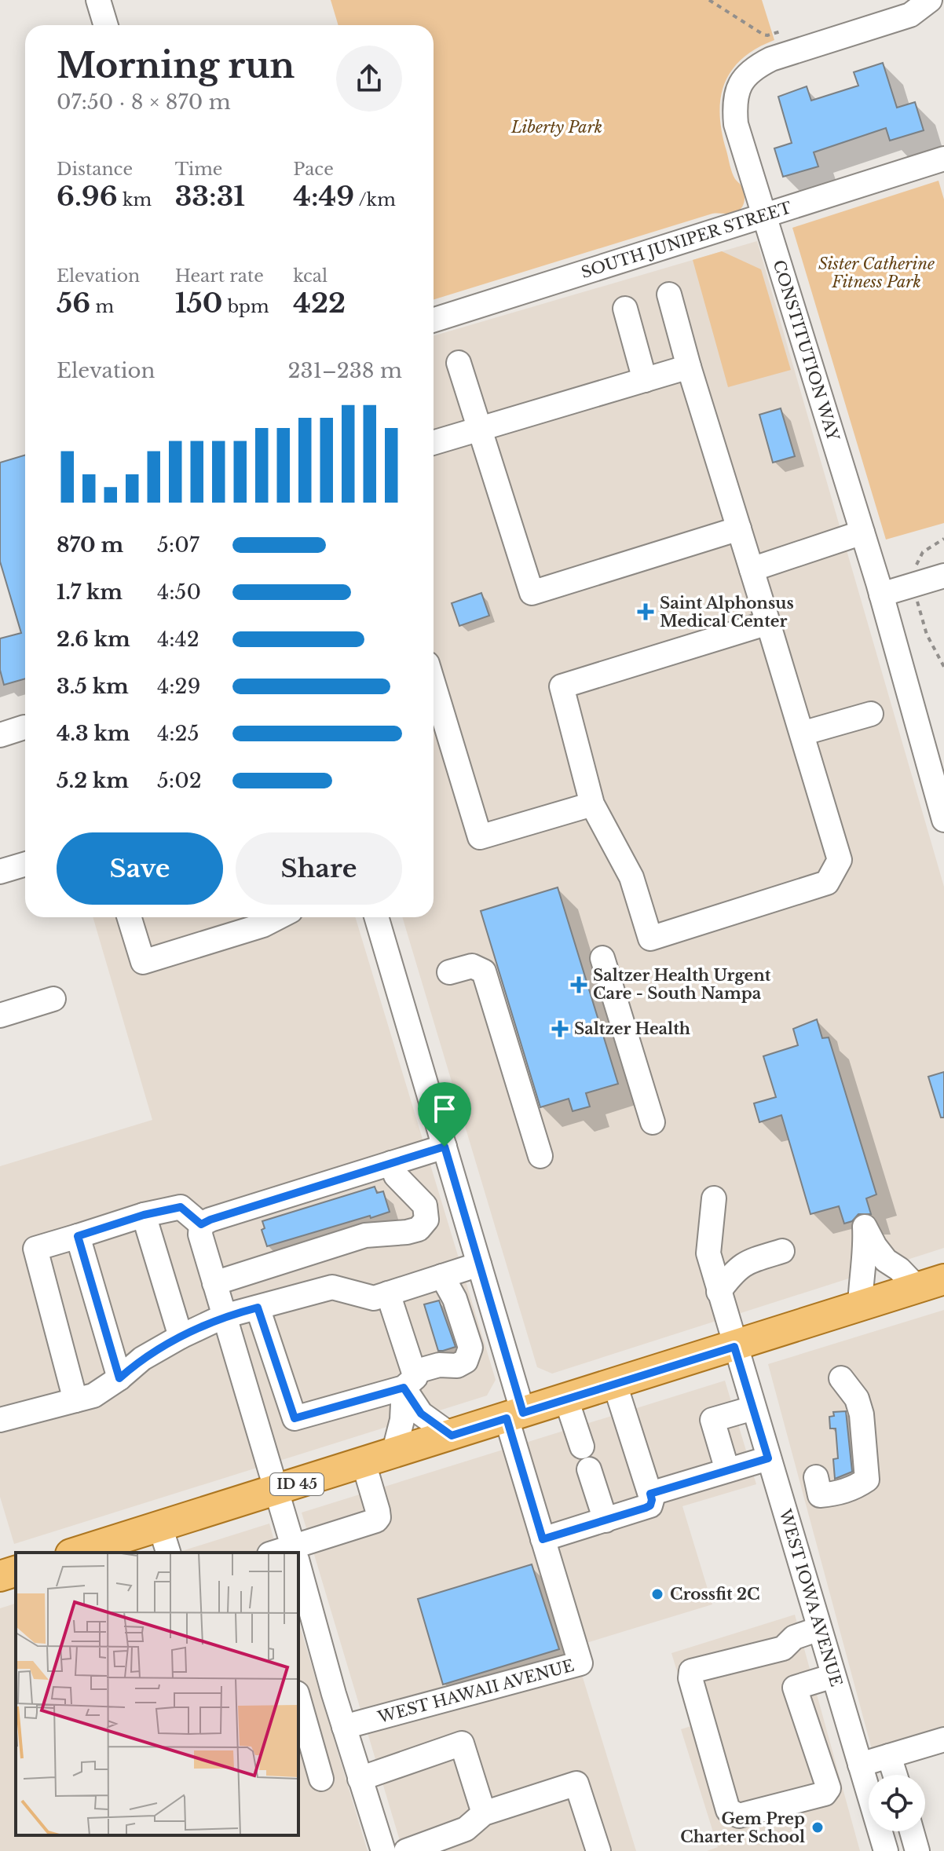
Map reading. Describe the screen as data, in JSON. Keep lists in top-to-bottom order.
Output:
{
  "streets": {
    "main road": ["ID 45"],
    "street": [
      "SOUTH JUNIPER STREET",
      "CONSTITUTION WAY",
      "WEST IOWA AVENUE",
      "WEST HAWAII AVENUE"
    ]
  },
  "crossings": [
    ["SOUTH JUNIPER STREET", "CONSTITUTION WAY"],
    ["ID 45", "WEST IOWA AVENUE"],
    ["ID 45", "WEST HAWAII AVENUE"]
  ],
  "parks": ["Liberty Park", "Sister Catherine Fitness Park"],
  "places": {
    "health": ["Saint Alphonsus Medical Center", "Saltzer Health Urgent Care - South Nampa", "Saltzer Health"],
    "other": ["Crossfit 2C", "Gem Prep Charter School"]
  },
  "page": {
    "heading": ["Morning run", "07:50 · 8 × 870 m"],
    "stats": [
      ["Distance", "6.96 km"],
      ["Time", "33:31"],
      ["Pace", "4:49 /km"],
      ["Elevation", "56 m"],
      ["Heart rate", "150 bpm"],
      ["kcal", "422"]
    ],
    "chart": ["Elevation", "231–238 m"],
    "list": [
      {
        "name": "870 m",
        "note": "5:07"
      },
      {
        "name": "1.7 km",
        "note": "4:50"
      },
      {
        "name": "2.6 km",
        "note": "4:42"
      },
      {
        "name": "3.5 km",
        "note": "4:29"
      },
      {
        "name": "4.3 km",
        "note": "4:25"
      },
      {
        "name": "5.2 km",
        "note": "5:02"
      }
    ],
    "buttons": ["Save", "Share"]
  }
}
